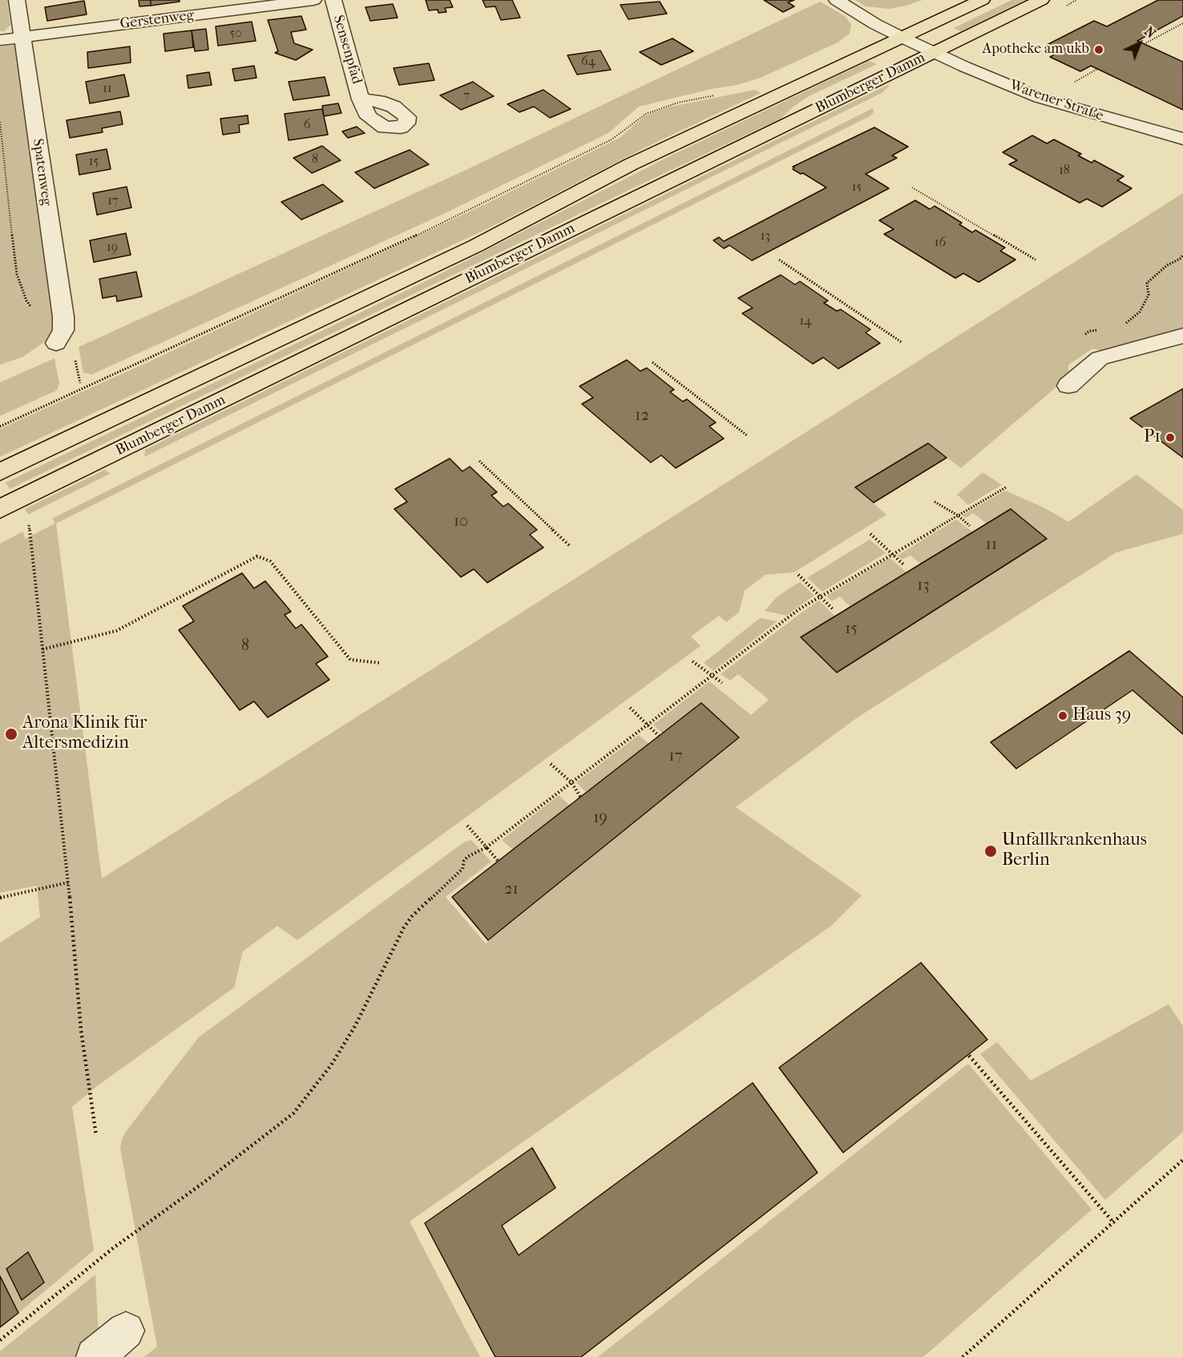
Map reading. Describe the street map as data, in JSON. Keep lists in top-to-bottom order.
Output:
{
  "streets": {
    "main road": ["Blumberger Damm"],
    "street": [
      "Gerstenweg",
      "Sensenpfad",
      "Warener Straße",
      "Spatenweg"
    ]
  },
  "crossings": [
    ["Gerstenweg", "Spatenweg"],
    ["Blumberger Damm", "Warener Straße"]
  ],
  "places": [
    "Apotheke am ukb",
    "P1",
    "Haus 39",
    "Arona Klinik für Altersmedizin",
    "Unfallkrankenhaus Berlin"
  ],
  "house_numbers": [
    "50",
    "64",
    "11",
    "7",
    "6",
    "8",
    "15",
    "18",
    "15",
    "17",
    "13",
    "16",
    "19",
    "14",
    "12",
    "10",
    "11",
    "13",
    "15",
    "8",
    "17",
    "19",
    "21"
  ],
  "north": "top right"
}
